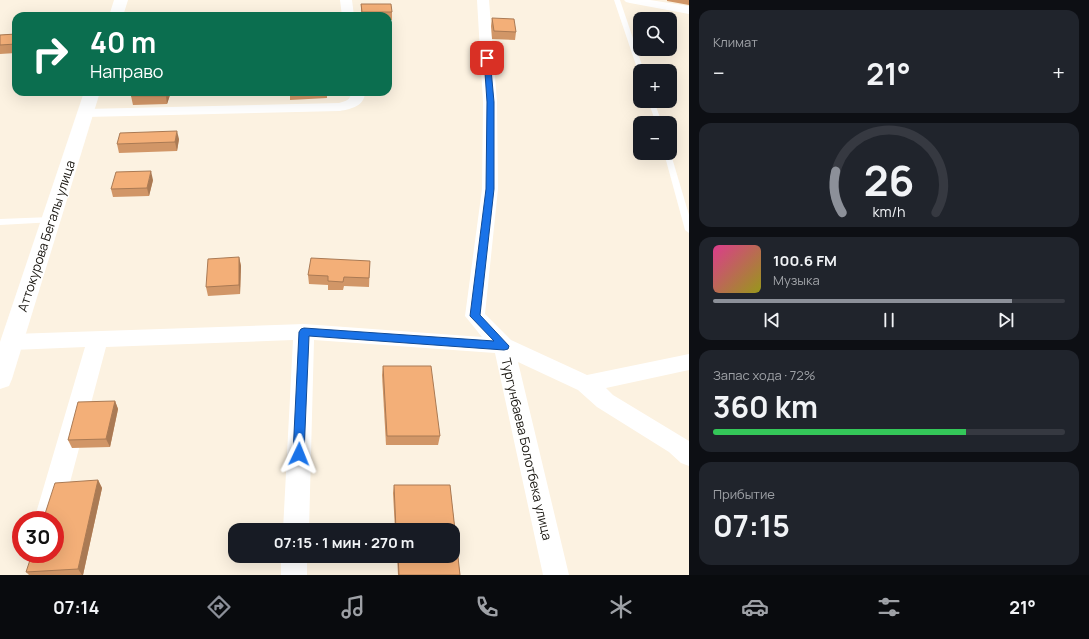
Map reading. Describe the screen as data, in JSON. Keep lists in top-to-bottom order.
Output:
{
  "streets": {
    "main road": ["Аттокурова Бегалы улица"],
    "street": ["Тургунбаева Болотбека улица"]
  },
  "page": {
    "tile": [
      "Климат",
      ["Запас хода · 72%", "360 km"],
      ["Прибытие", "07:15"]
    ],
    "map_buttons": ["+", "−"],
    "turn": ["40 m", "Направо"],
    "heat": ["−", "21°", "+"],
    "song": ["100.6 FM", "Музыка"],
    "limit": "30",
    "trip": "07:15 · 1 мин · 270 m",
    "tabs": ["07:14", "21°"],
    "gauge": ["26", "km/h"]
  }
}
